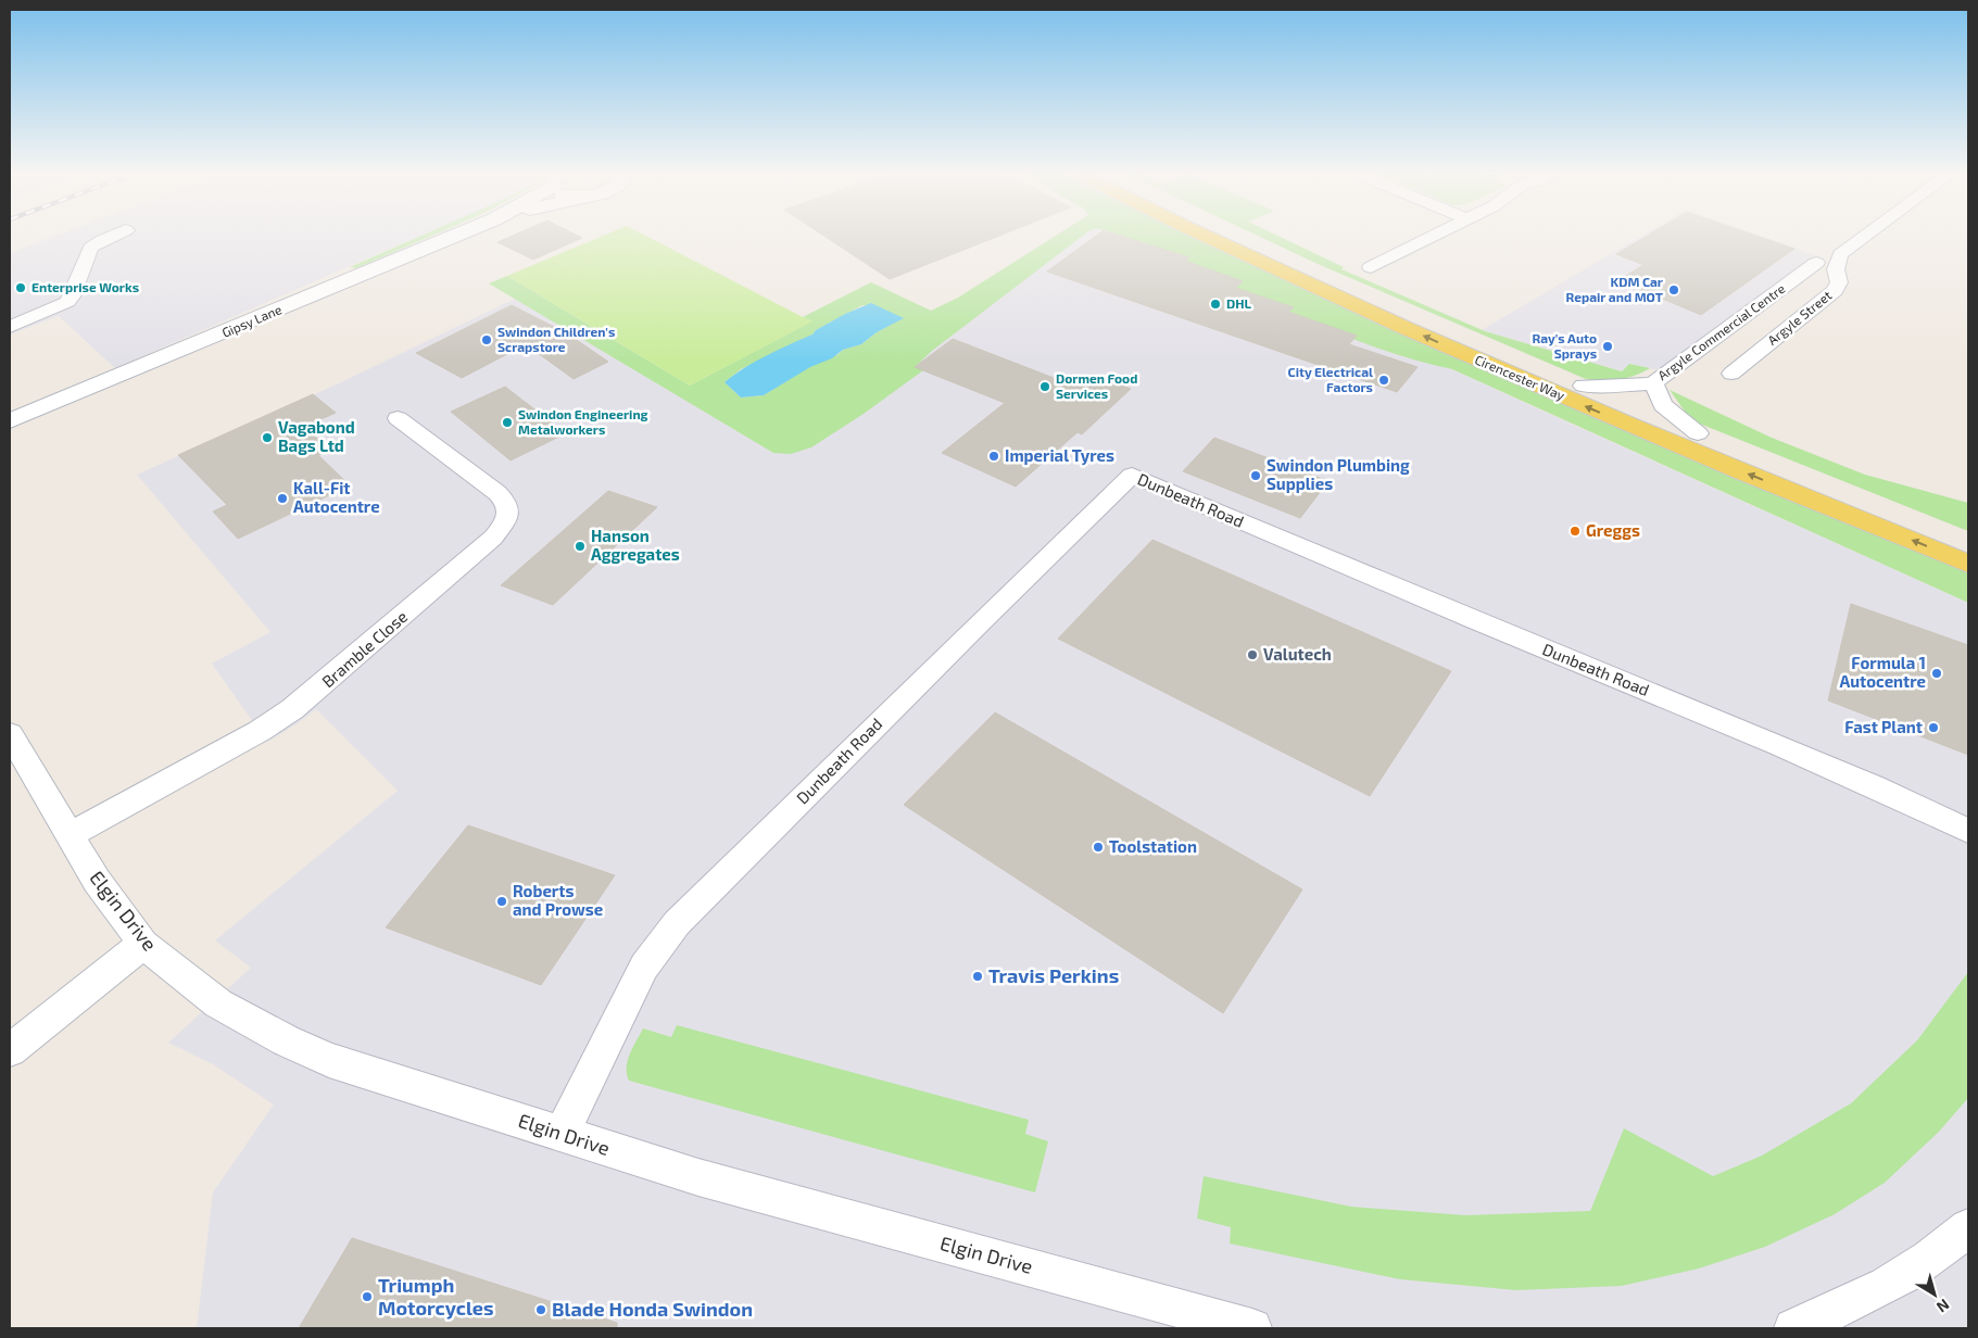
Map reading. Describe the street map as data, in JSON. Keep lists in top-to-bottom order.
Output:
{
  "streets": {
    "main road": ["Gipsy Lane", "Cirencester Way"],
    "street": [
      "Argyle Street",
      "Argyle Commercial Centre",
      "Dunbeath Road",
      "Bramble Close",
      "Elgin Drive"
    ]
  },
  "crossings": [
    ["Argyle Commercial Centre", "Cirencester Way"],
    ["Dunbeath Road", "Elgin Drive"],
    ["Bramble Close", "Elgin Drive"]
  ],
  "places": [
    "Enterprise Works",
    "KDM Car Repair and MOT",
    "DHL",
    "Swindon Children's Scrapstore",
    "Ray's Auto Sprays",
    "City Electrical Factors",
    "Dormen Food Services",
    "Swindon Engineering Metalworkers",
    "Vagabond Bags Ltd",
    "Imperial Tyres",
    "Swindon Plumbing Supplies",
    "Kall-Fit Autocentre",
    "Greggs",
    "Hanson Aggregates",
    "Valutech",
    "Formula 1 Autocentre",
    "Fast Plant",
    "Toolstation",
    "Roberts and Prowse",
    "Travis Perkins",
    "Triumph Motorcycles",
    "Blade Honda Swindon"
  ],
  "north": "bottom right"
}
